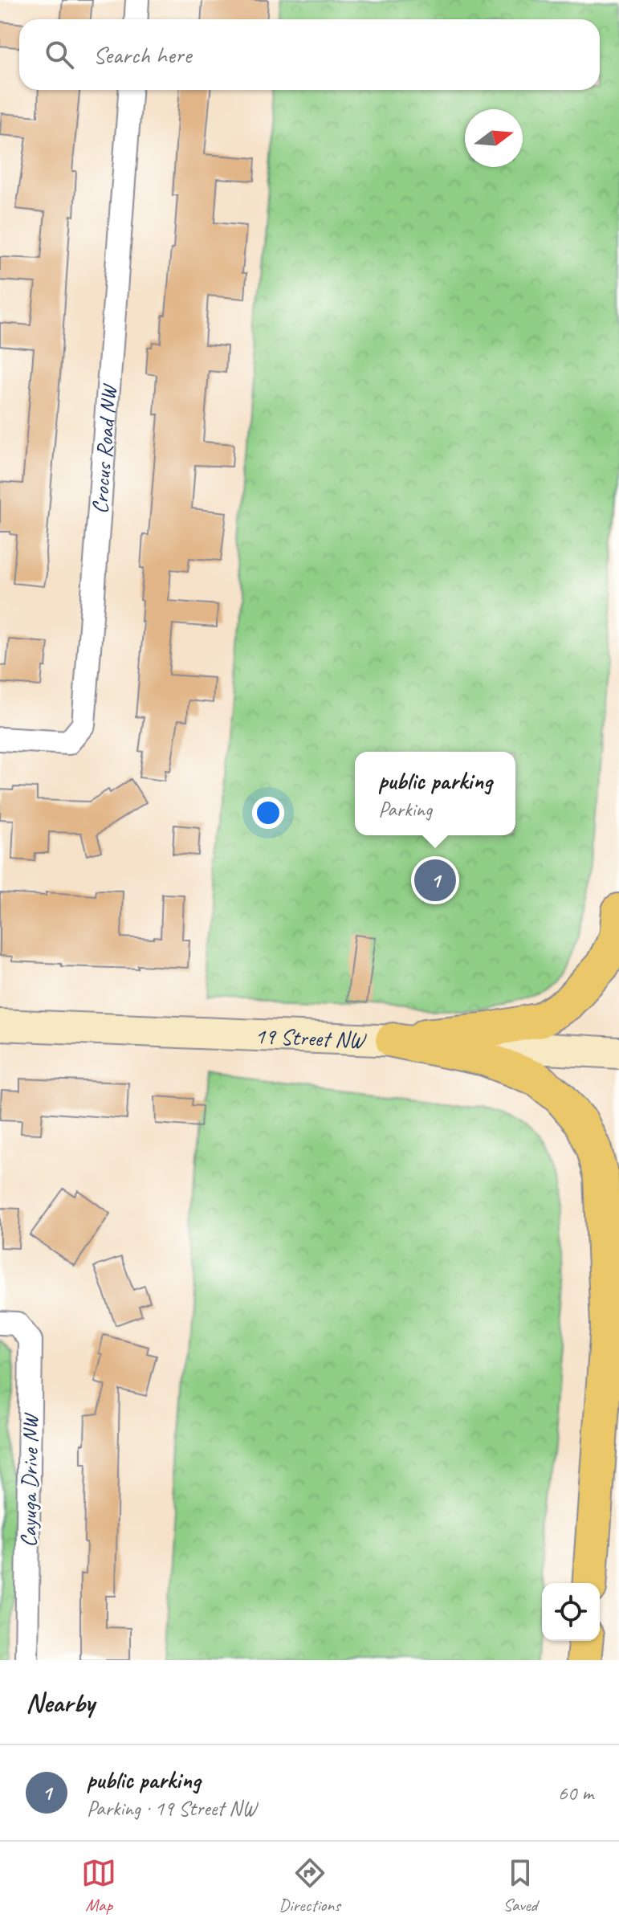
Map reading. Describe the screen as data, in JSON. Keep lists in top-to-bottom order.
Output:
{
  "streets": {
    "street": ["Crocus Road NW", "19 Street NW", "Cayuga Drive NW"]
  },
  "north": "right",
  "page": {
    "search": "Search here",
    "popup": ["public parking", "Parking"],
    "pins": "1",
    "heading": "Nearby",
    "list": [
      {
        "mark": "1",
        "name": "public parking",
        "note": "Parking · 19 Street NW",
        "value": "60 m"
      }
    ],
    "nav": ["Map", "Directions", "Saved"]
  }
}
